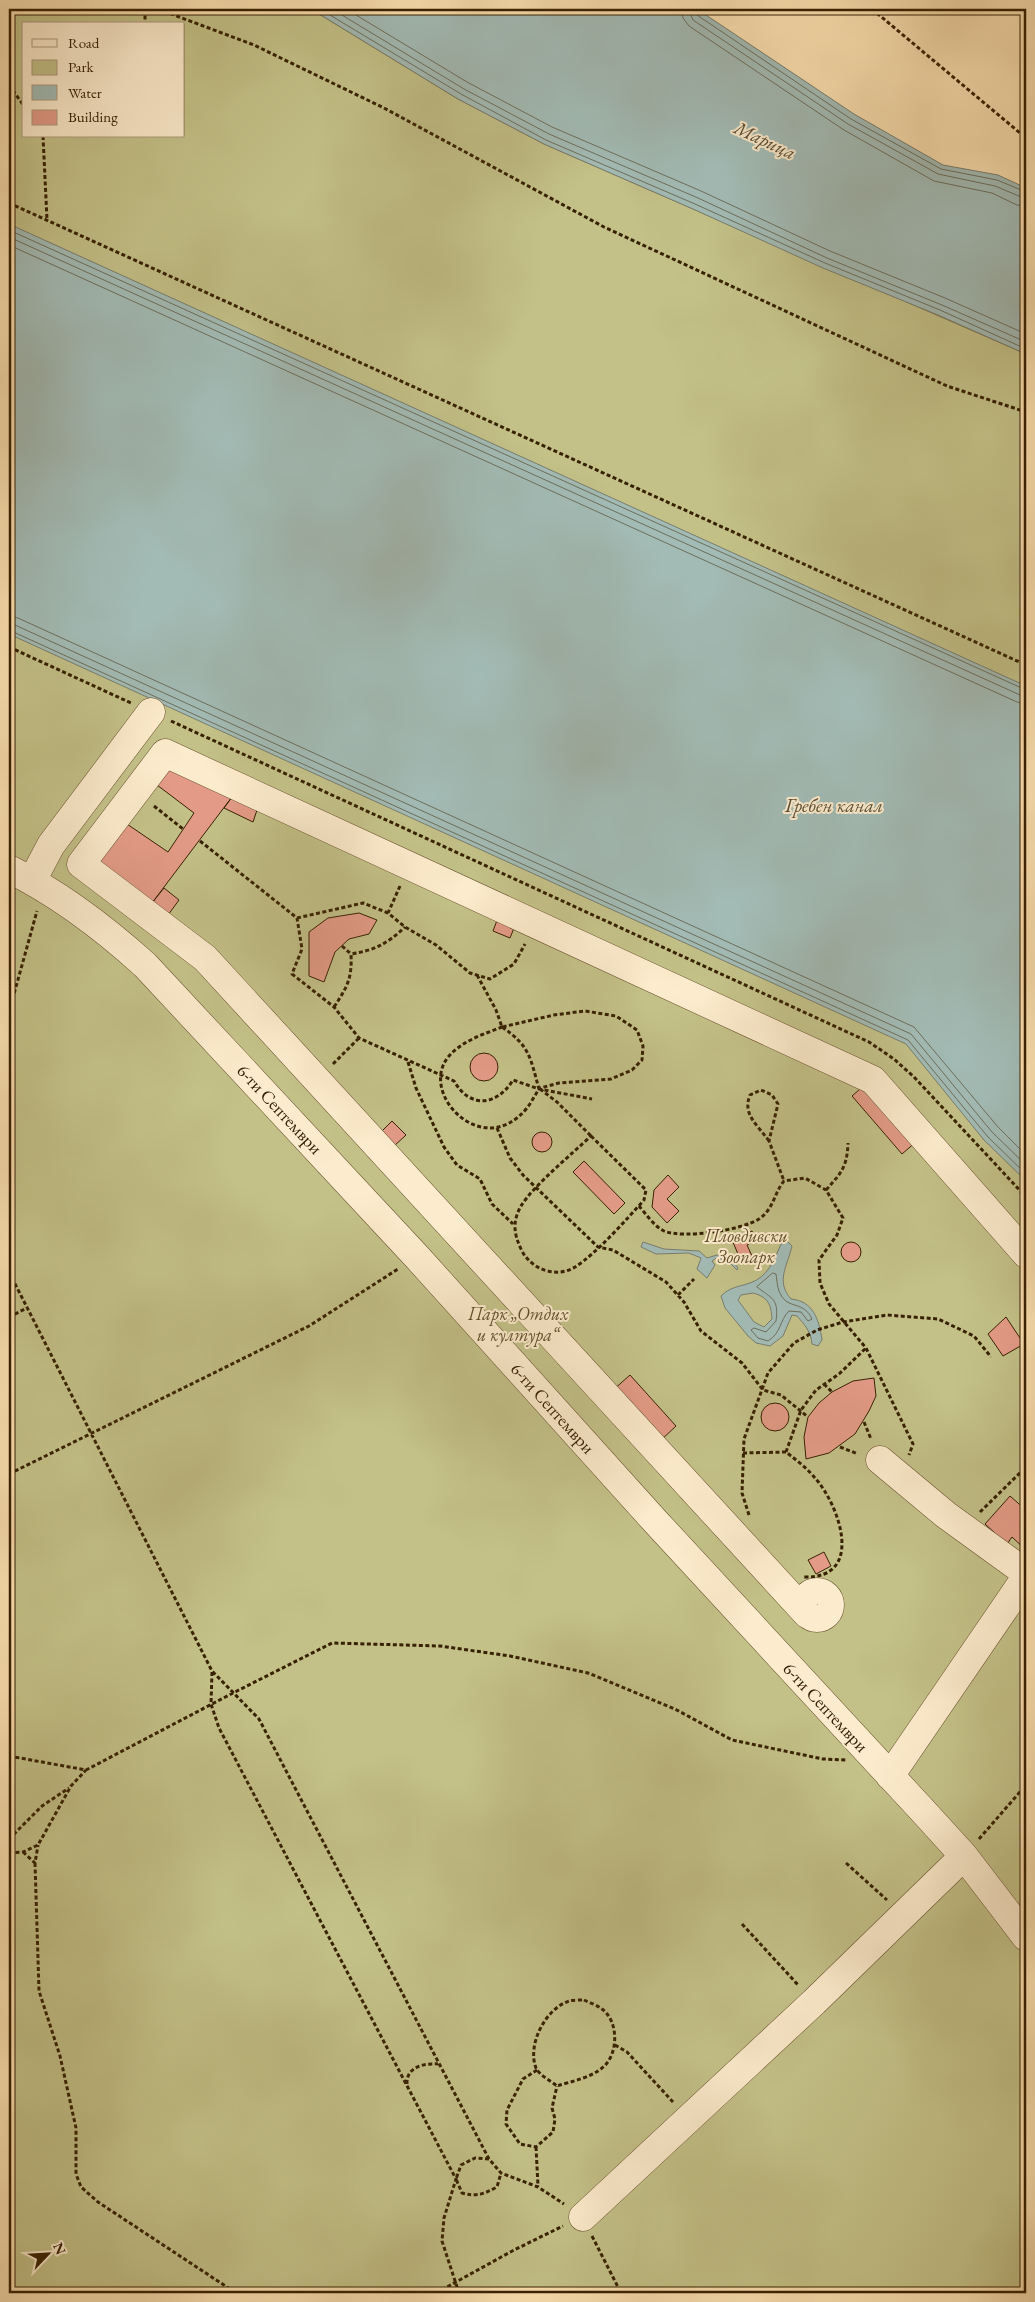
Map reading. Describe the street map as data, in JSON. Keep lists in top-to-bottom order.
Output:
{
  "streets": {
    "street": ["6-ти Септември"]
  },
  "water": ["Марица", "Гребен канал"],
  "parks": ["Пловдивски Зоопарк", "Парк „Отдих и култура“"],
  "legend": [
    "Road",
    "Park",
    "Water",
    "Building"
  ],
  "north": "top right"
}
